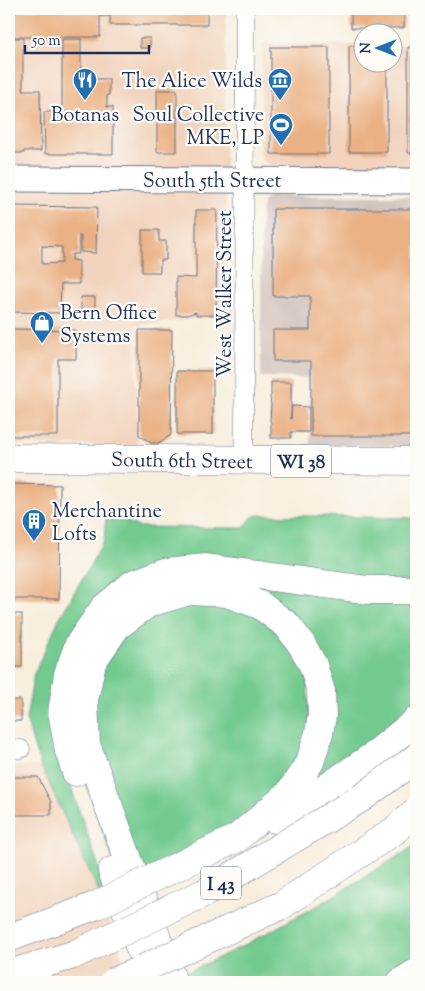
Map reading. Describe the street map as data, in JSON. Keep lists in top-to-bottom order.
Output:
{
  "streets": {
    "main road": ["South 6th Street", "WI 38", "I 43"],
    "street": ["South 5th Street", "West Walker Street"]
  },
  "crossings": [
    ["South 5th Street", "West Walker Street"],
    ["West Walker Street", "South 6th Street"]
  ],
  "places": {
    "restaurant": ["Botanas"],
    "museum": ["The Alice Wilds"],
    "sports": ["Soul Collective MKE, LP"],
    "shop": ["Bern Office Systems"],
    "building": ["Merchantine Lofts"]
  },
  "scale_bar": "50 m",
  "north": "left"
}
